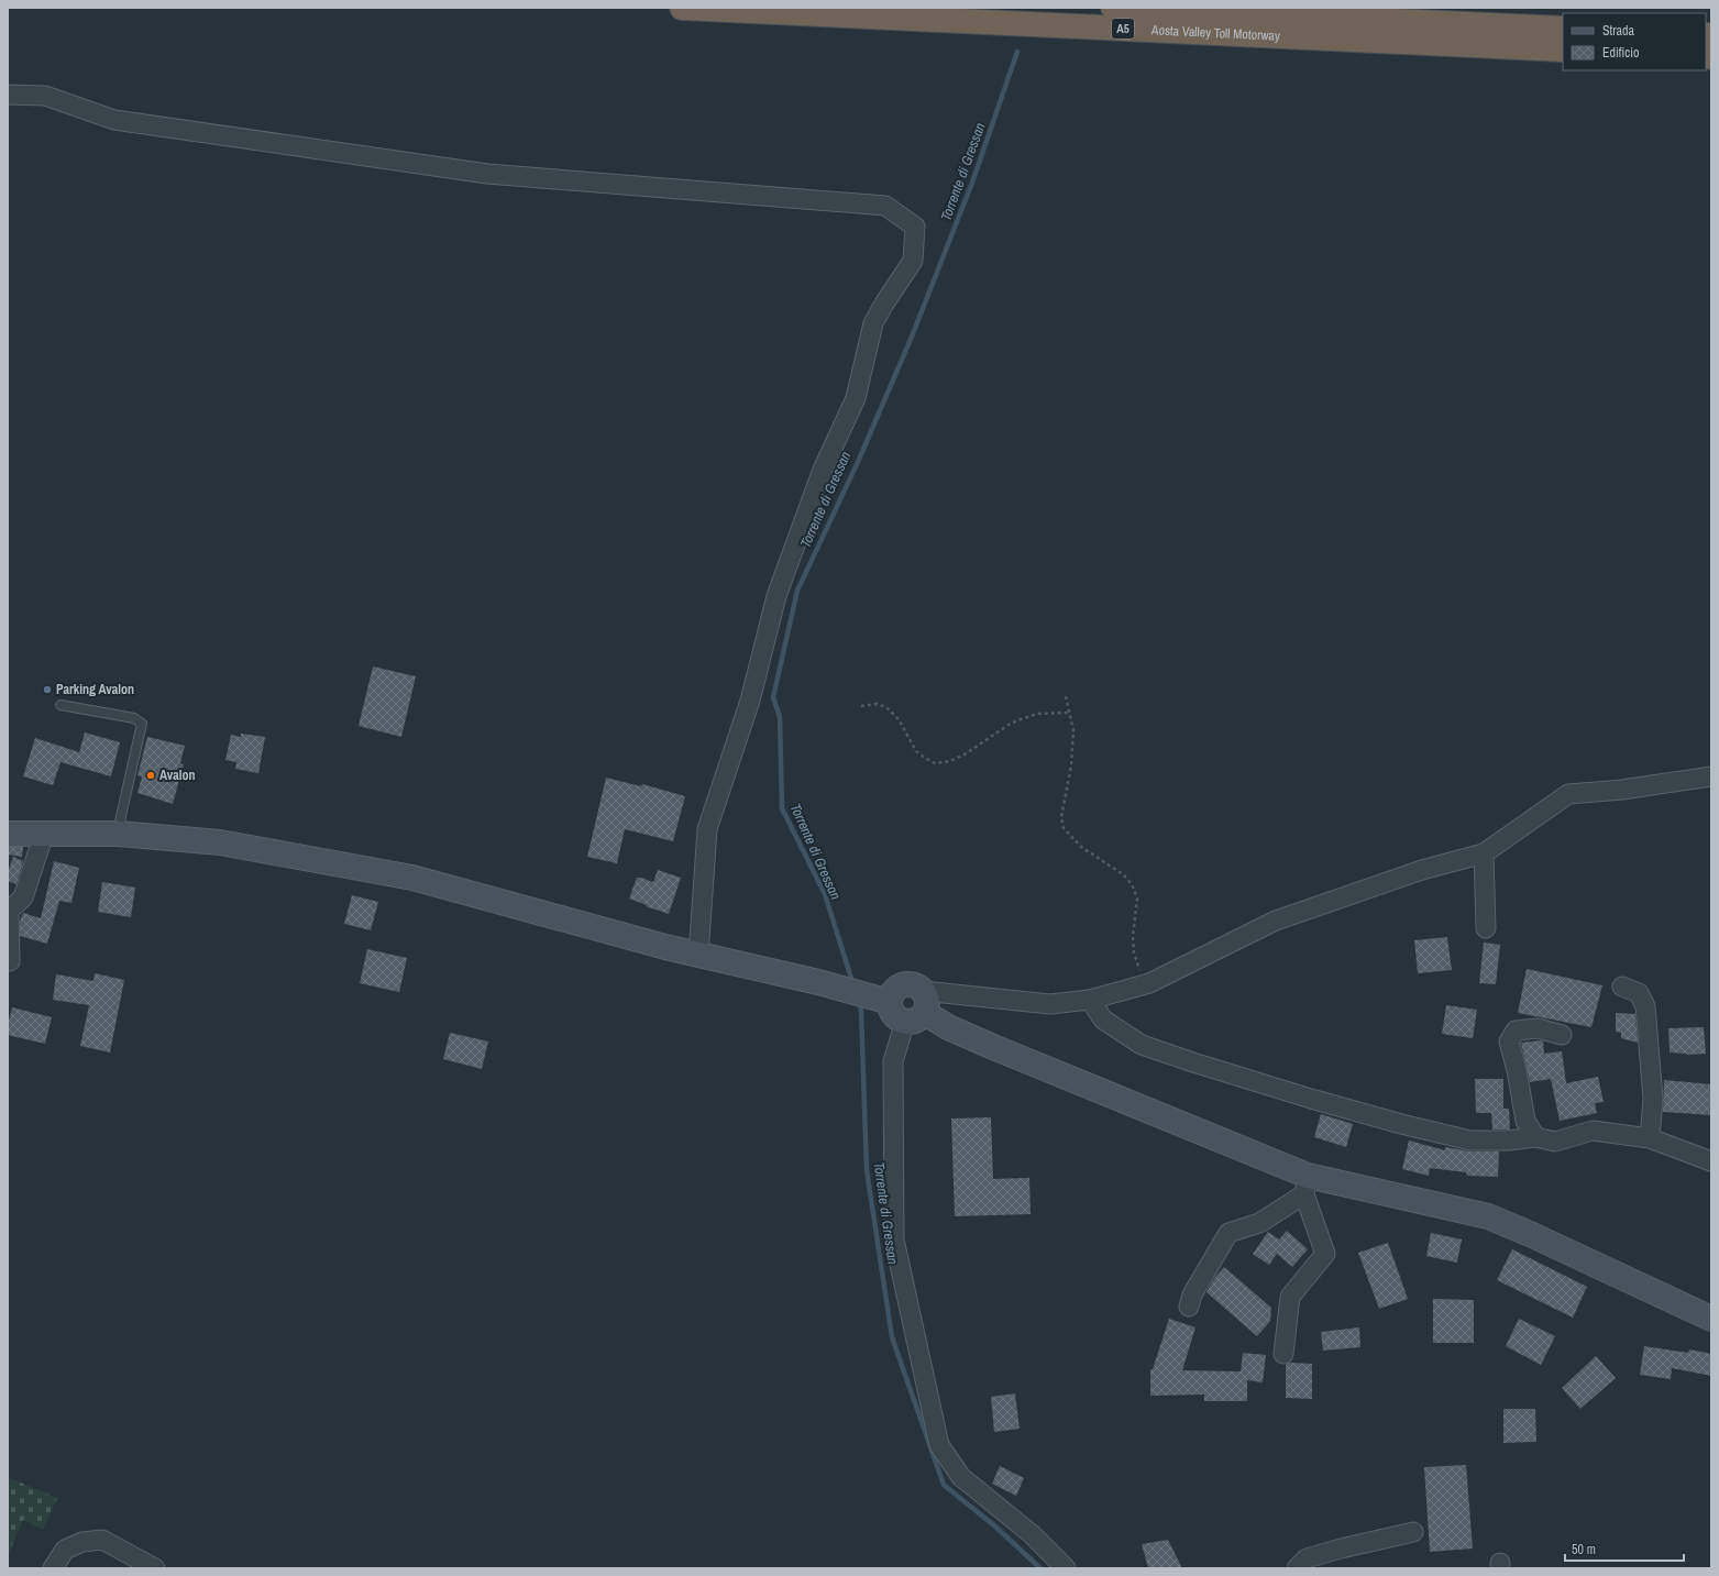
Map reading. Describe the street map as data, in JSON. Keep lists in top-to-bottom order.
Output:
{
  "streets": {
    "highway": ["A5", "Aosta Valley Toll Motorway"]
  },
  "water": ["Torrente di Gressan"],
  "places": ["Parking Avalon", "Avalon"],
  "legend": ["Strada", "Edificio"],
  "scale_bar": "50 m"
}
